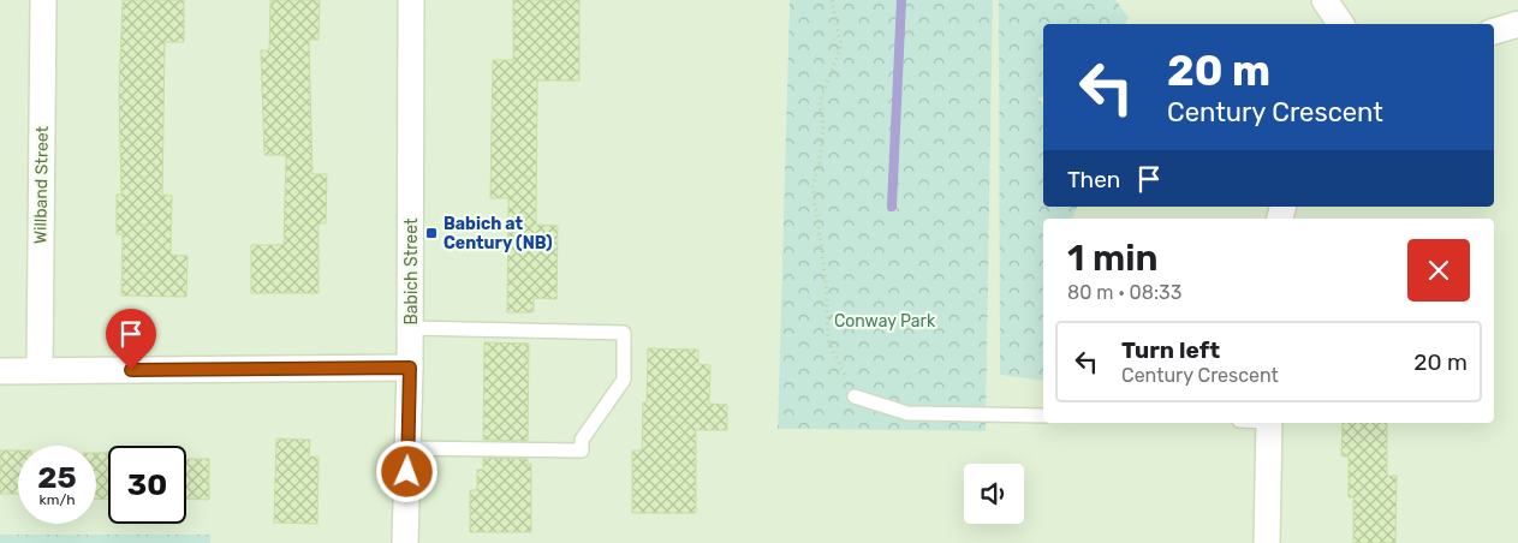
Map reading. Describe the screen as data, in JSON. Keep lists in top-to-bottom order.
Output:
{
  "streets": {
    "street": ["Willband Street", "Babich Street"]
  },
  "parks": ["Conway Park"],
  "places": {
    "transit": ["Babich at Century (NB)"]
  },
  "page": {
    "turn": ["20 m", "Century Crescent"],
    "then": "Then",
    "heading": ["1 min", "80 m · 08:33"],
    "list": [
      {
        "name": "Turn left",
        "note": "Century Crescent",
        "value": "20 m"
      }
    ],
    "speed": "25 km/h",
    "limit": "30"
  }
}
